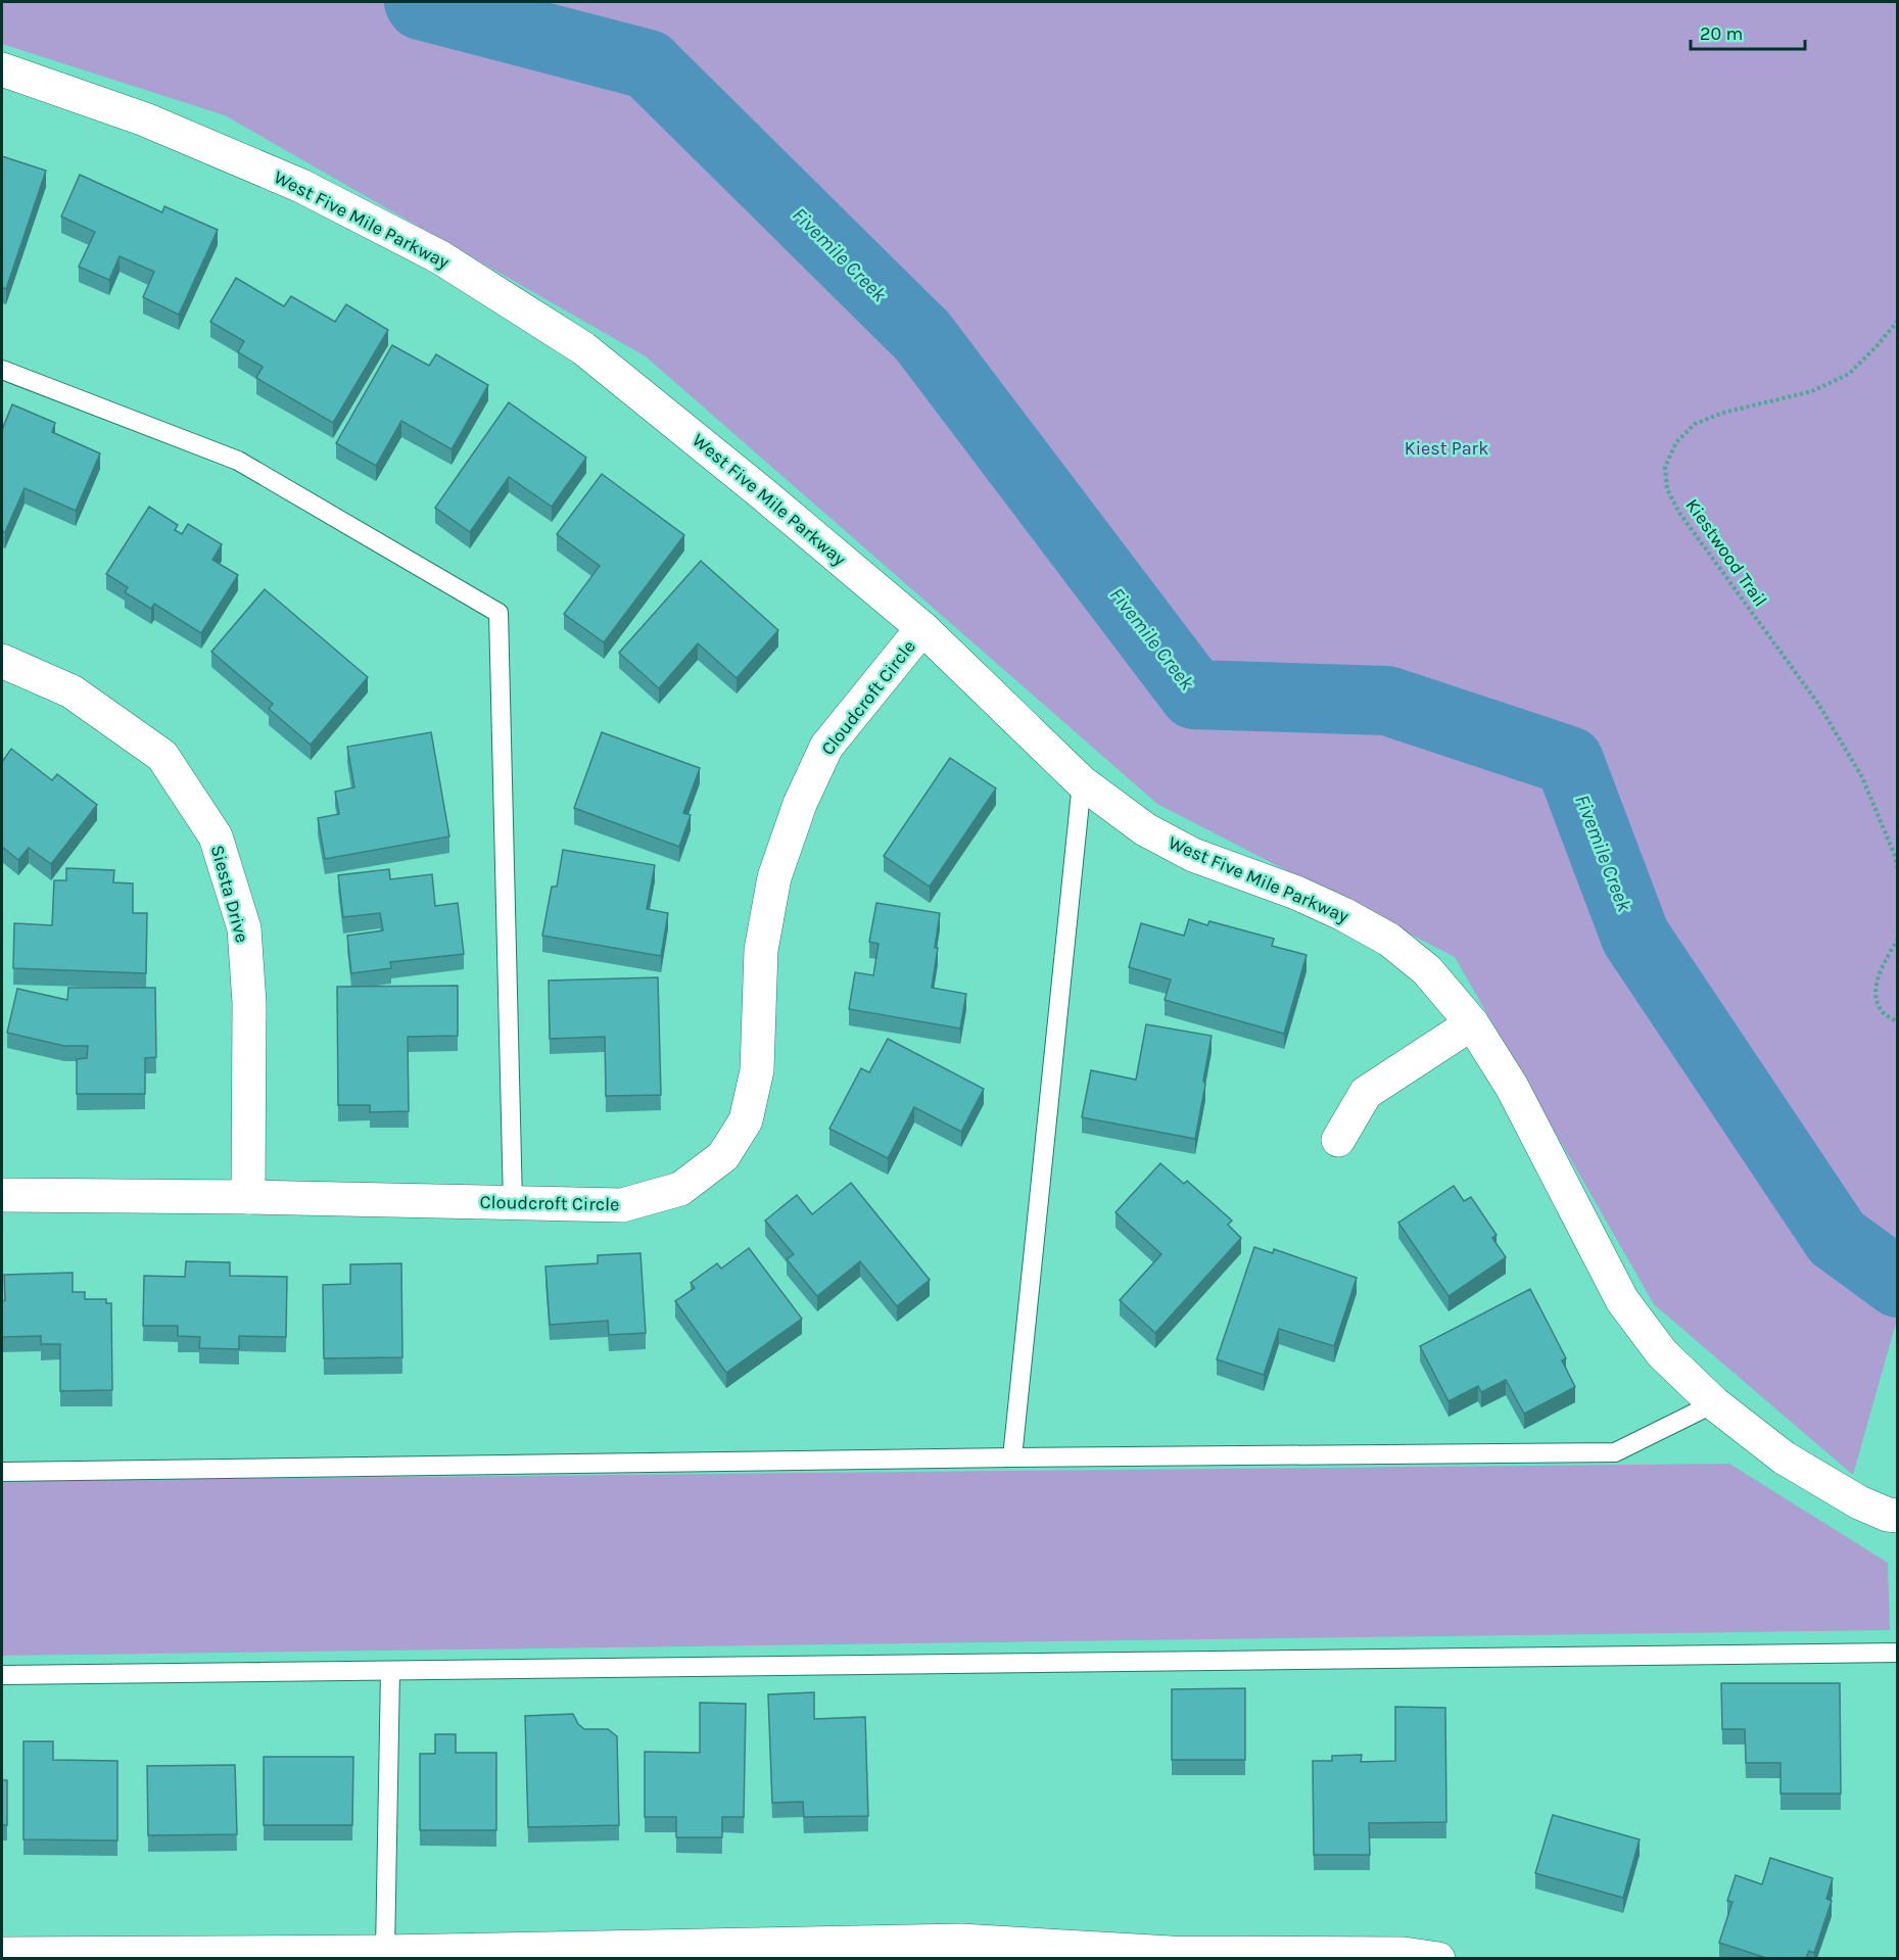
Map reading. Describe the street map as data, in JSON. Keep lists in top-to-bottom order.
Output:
{
  "streets": {
    "street": ["West Five Mile Parkway", "Cloudcroft Circle", "Siesta Drive"],
    "path": ["Kiestwood Trail"]
  },
  "crossings": [
    ["West Five Mile Parkway", "Cloudcroft Circle"],
    ["Cloudcroft Circle", "Siesta Drive"]
  ],
  "water": ["Fivemile Creek"],
  "parks": ["Kiest Park"],
  "scale_bar": "20 m"
}
